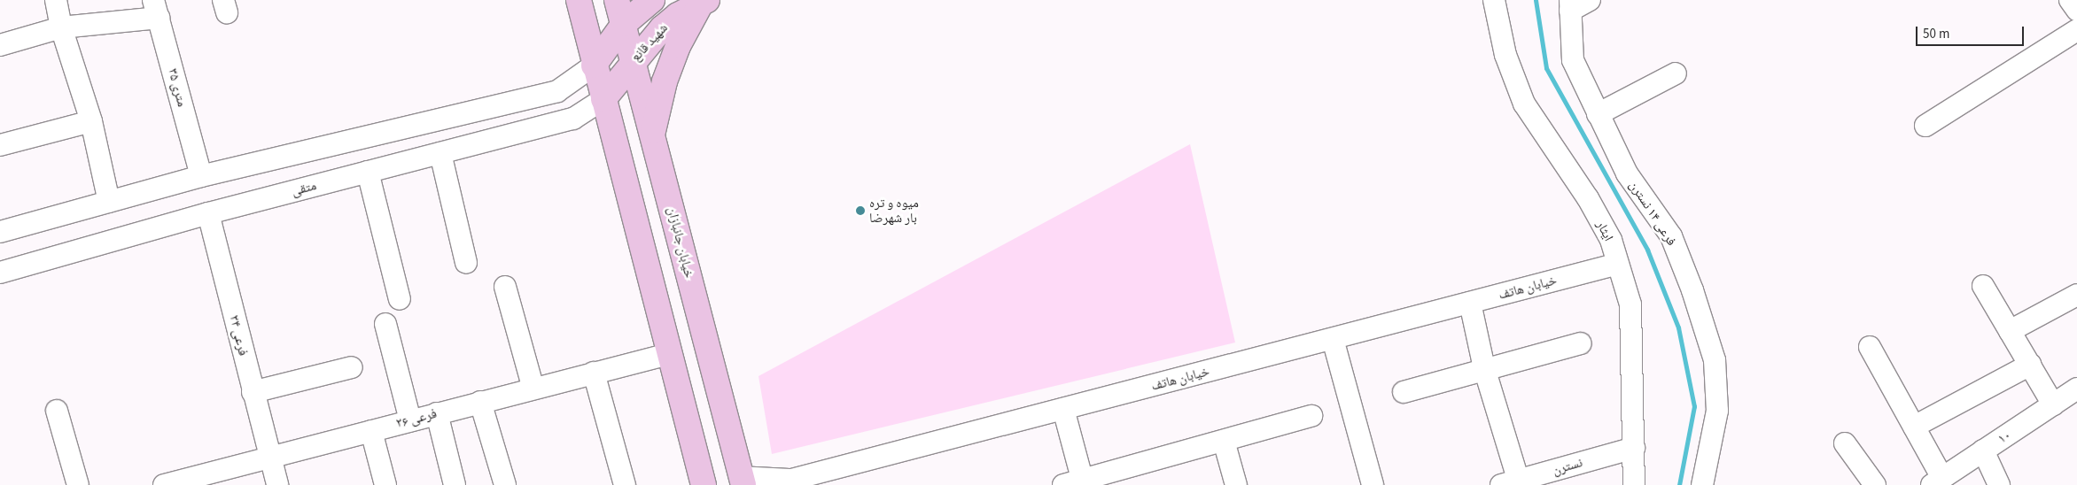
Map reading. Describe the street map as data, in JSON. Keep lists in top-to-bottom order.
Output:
{
  "streets": {
    "main road": ["شهید قانع", "خیابان جانبازان"],
    "street": [
      "۳۵ متری",
      "متقی",
      "فرعی ۱۴ نسترن",
      "ایثار",
      "خیابان هاتف",
      "فرعی ۲۴",
      "فرعی ۲۶",
      "۱۰",
      "نسترن"
    ]
  },
  "crossings": [
    ["شهید قانع", "متقی"],
    ["شهید قانع", "خیابان جانبازان"],
    ["متقی", "فرعی ۲۴"],
    ["ایثار", "خیابان هاتف"],
    ["ایثار", "نسترن"],
    ["خیابان جانبازان", "خیابان هاتف"],
    ["فرعی ۲۴", "فرعی ۲۶"]
  ],
  "places": ["میوه و تره بار شهرضا"],
  "scale_bar": "50 m"
}
